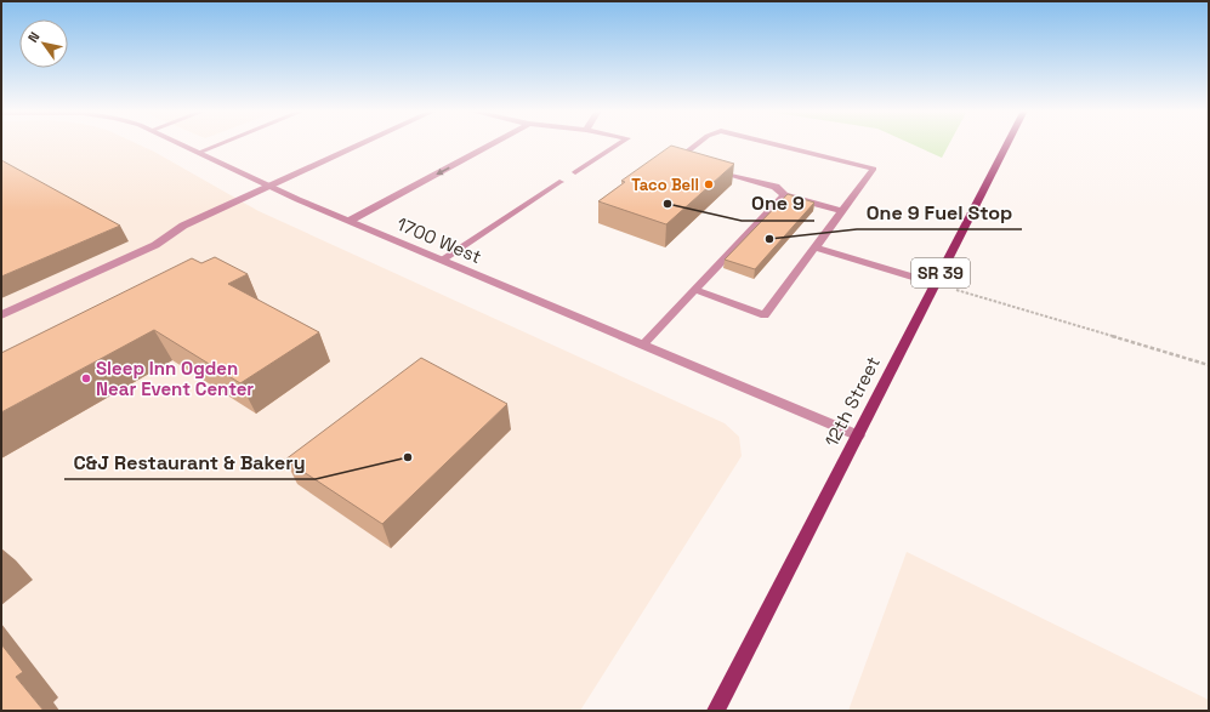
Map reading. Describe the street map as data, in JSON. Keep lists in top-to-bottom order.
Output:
{
  "streets": {
    "main road": ["SR 39", "12th Street"],
    "street": ["1700 West"]
  },
  "crossings": [
    ["1700 West", "12th Street"]
  ],
  "places": [
    "Taco Bell",
    "One 9",
    "One 9 Fuel Stop",
    "Sleep Inn Ogden Near Event Center",
    "C&J Restaurant & Bakery"
  ],
  "north": "top left"
}
